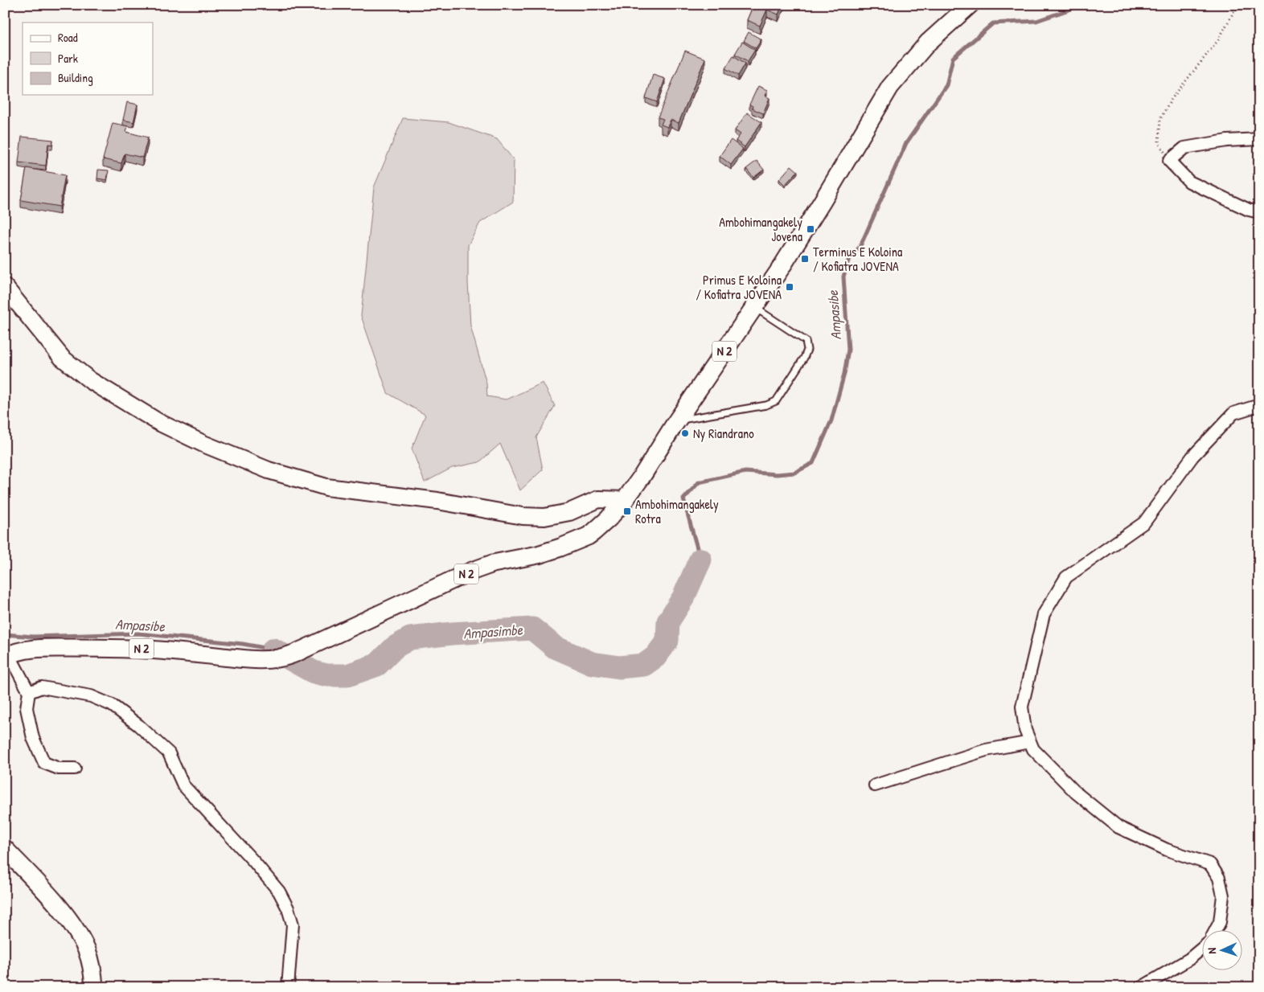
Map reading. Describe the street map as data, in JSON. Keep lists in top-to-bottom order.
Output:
{
  "streets": {
    "main road": ["N 2"]
  },
  "water": ["Ampasibe", "Ampasimbe"],
  "places": {
    "transit": [
      "Ambohimangakely Jovena",
      "Terminus E Koloina / Kofiatra JOVENA",
      "Primus E Koloina / Kofiatra JOVENA",
      "Ambohimangakely Rotra"
    ],
    "other": ["Ny Riandrano"]
  },
  "legend": ["Road", "Park", "Building"],
  "north": "left"
}
